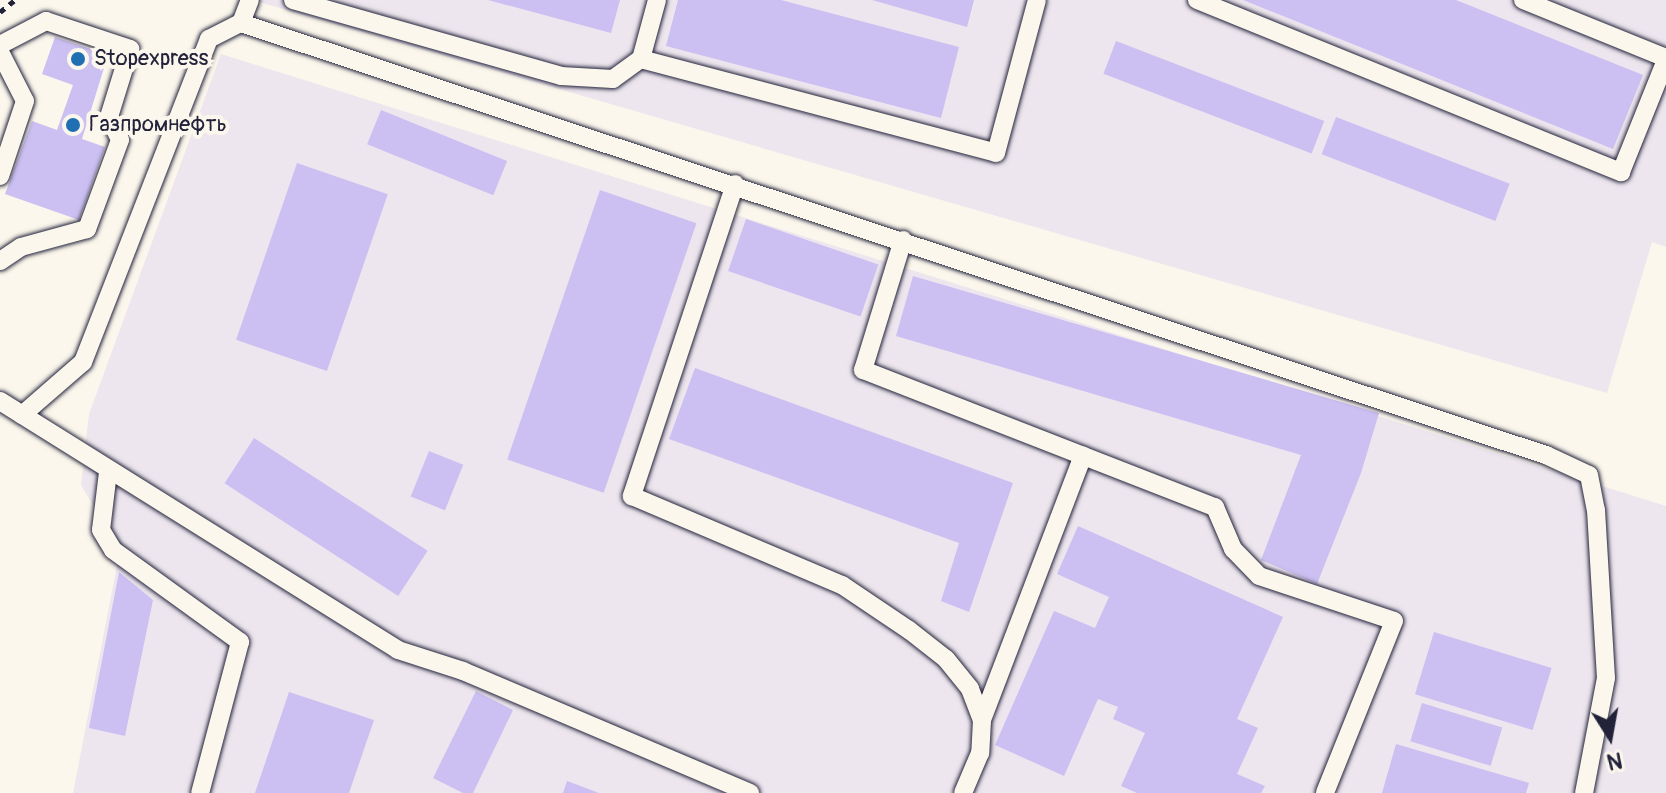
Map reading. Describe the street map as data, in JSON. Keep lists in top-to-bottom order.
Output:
{
  "places": ["Stopexpress", "Газпромнефть"],
  "north": "bottom"
}
